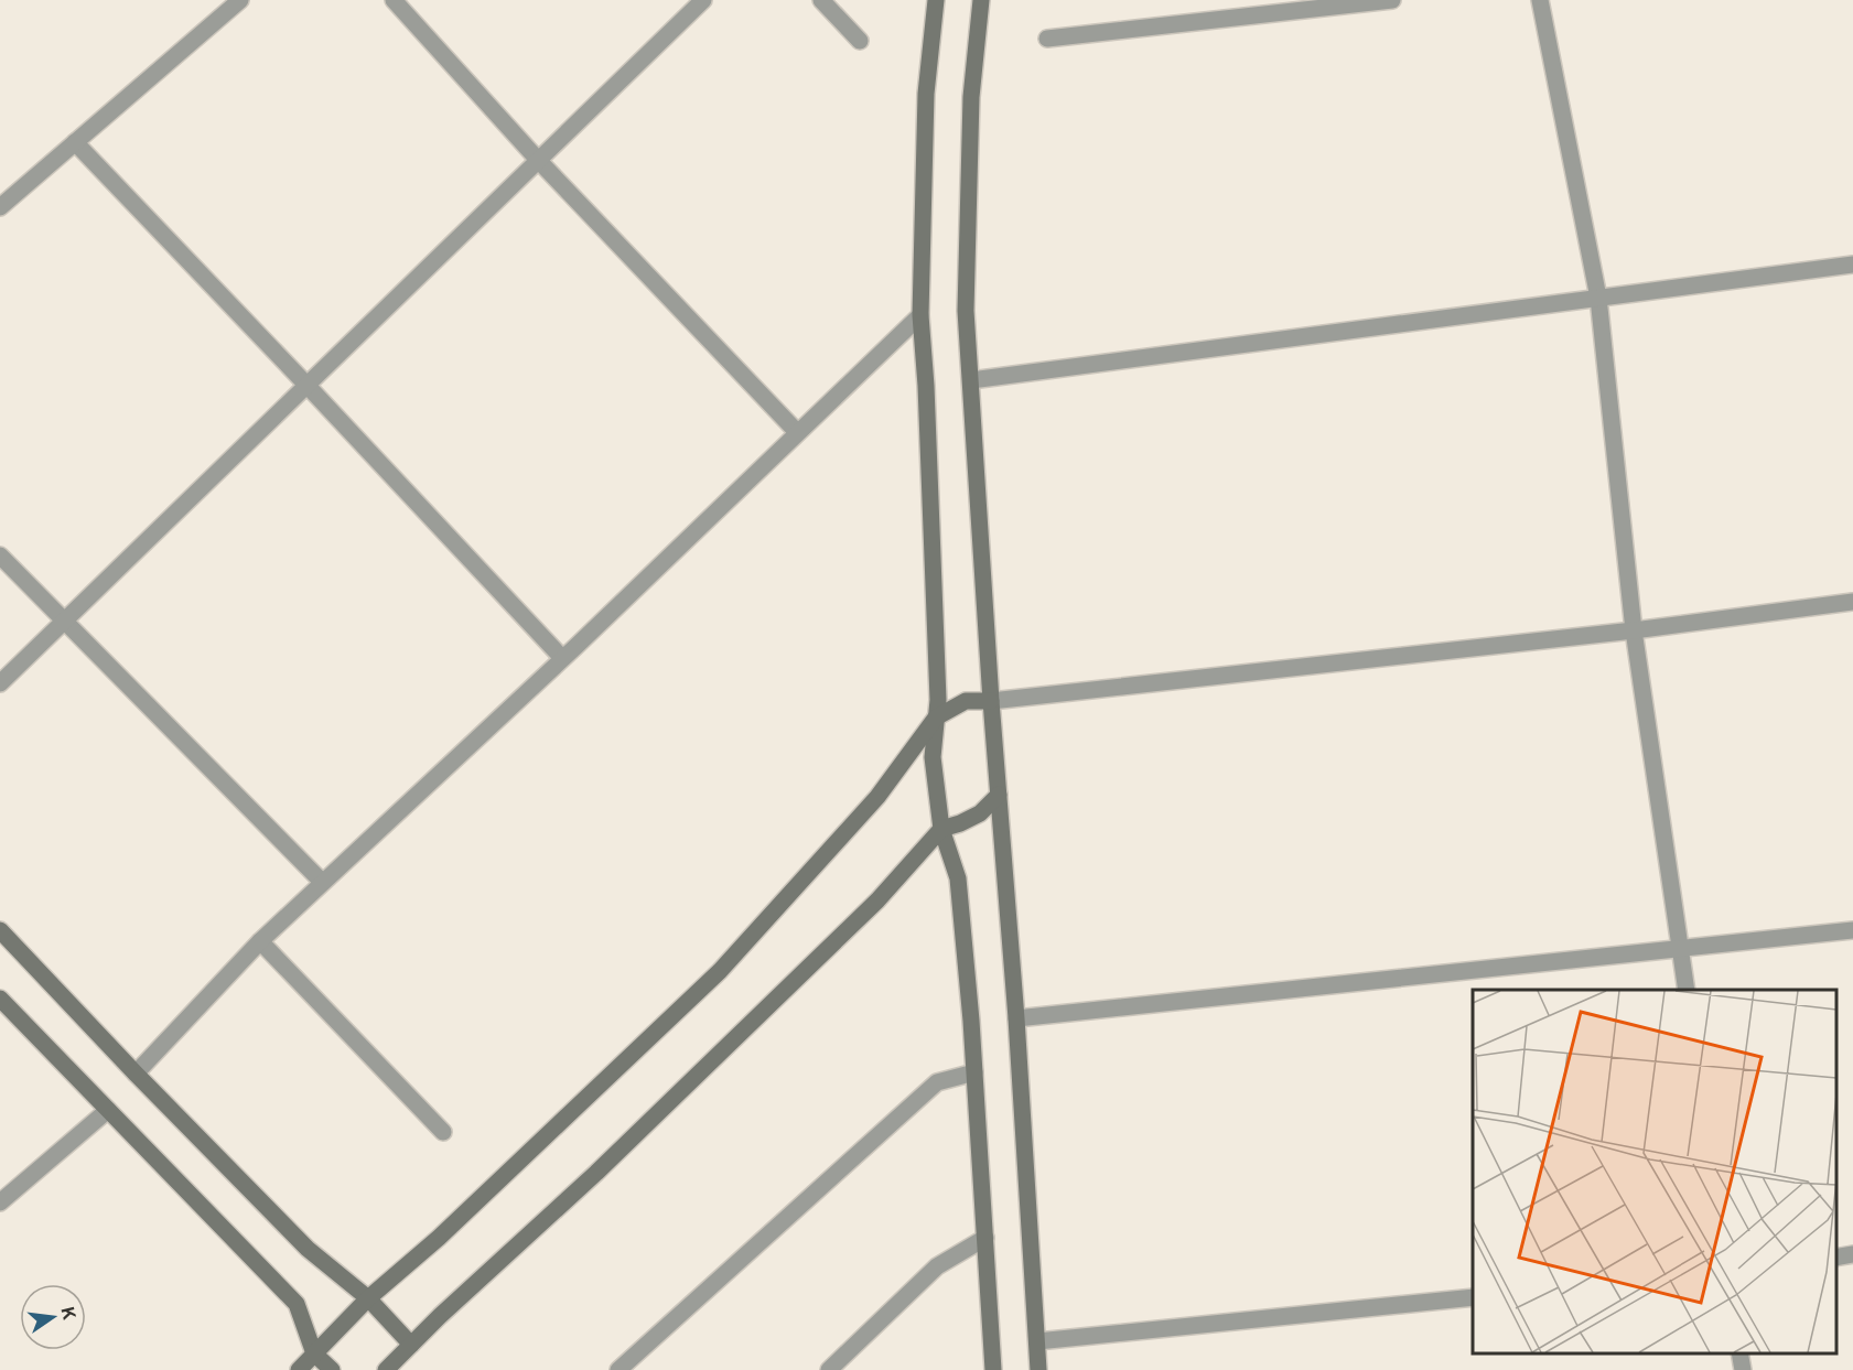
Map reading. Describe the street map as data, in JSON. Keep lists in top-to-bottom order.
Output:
{
  "north": "right"
}
